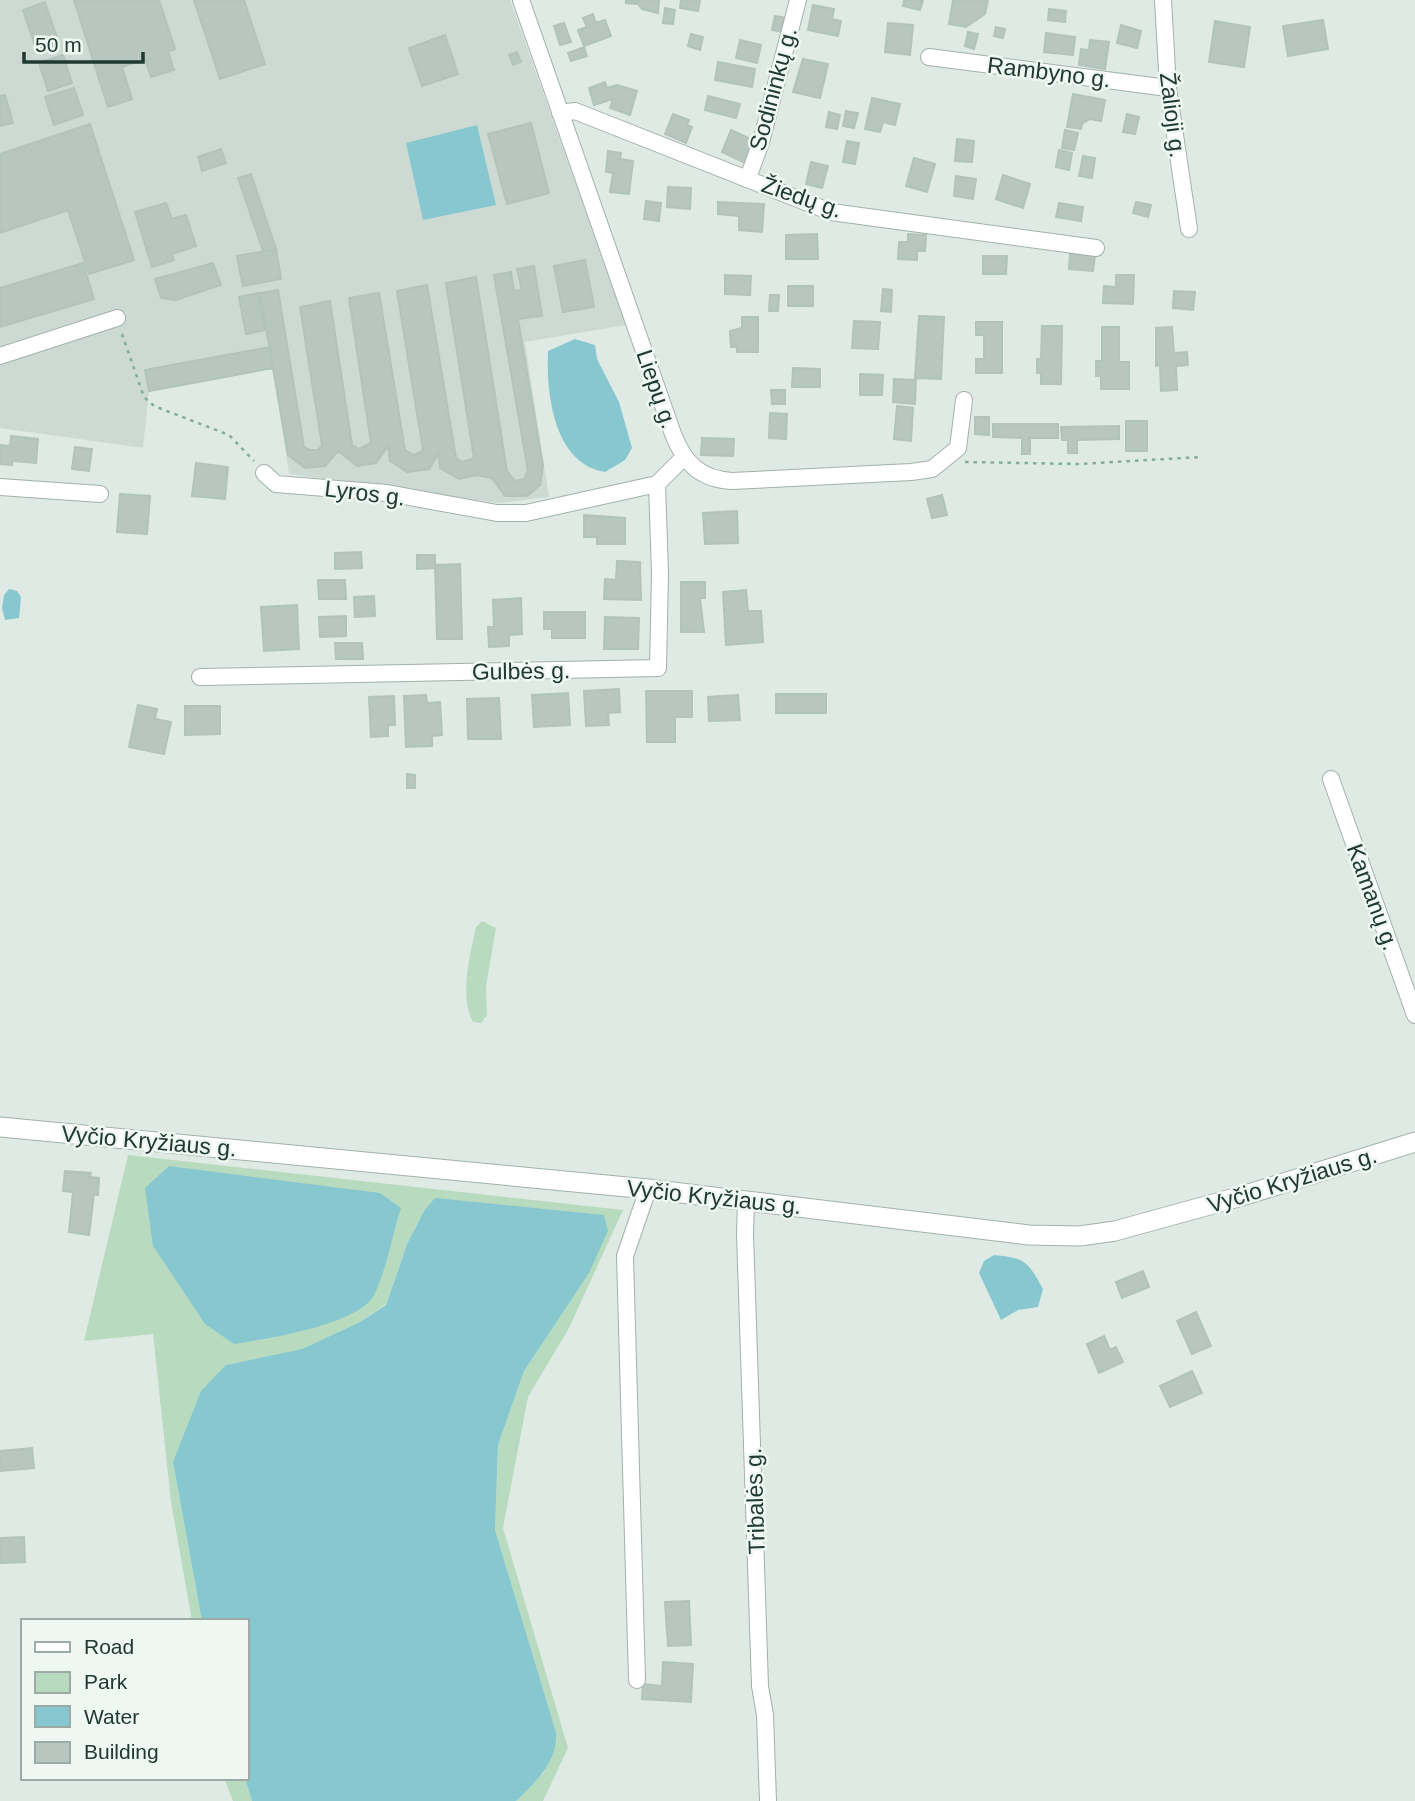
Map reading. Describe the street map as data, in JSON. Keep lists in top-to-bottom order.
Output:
{
  "streets": {
    "street": [
      "Rambyno g.",
      "Sodininkų g.",
      "Žalioji g.",
      "Žiedų g.",
      "Liepų g.",
      "Lyros g.",
      "Gulbės g.",
      "Kamanų g.",
      "Vyčio Kryžiaus g.",
      "Tribalės g."
    ]
  },
  "crossings": [
    ["Rambyno g.", "Žalioji g."],
    ["Sodininkų g.", "Žiedų g."],
    ["Žiedų g.", "Liepų g."],
    ["Lyros g.", "Gulbės g."],
    ["Vyčio Kryžiaus g.", "Tribalės g."]
  ],
  "legend": [
    "Road",
    "Park",
    "Water",
    "Building"
  ],
  "scale_bar": "50 m"
}
